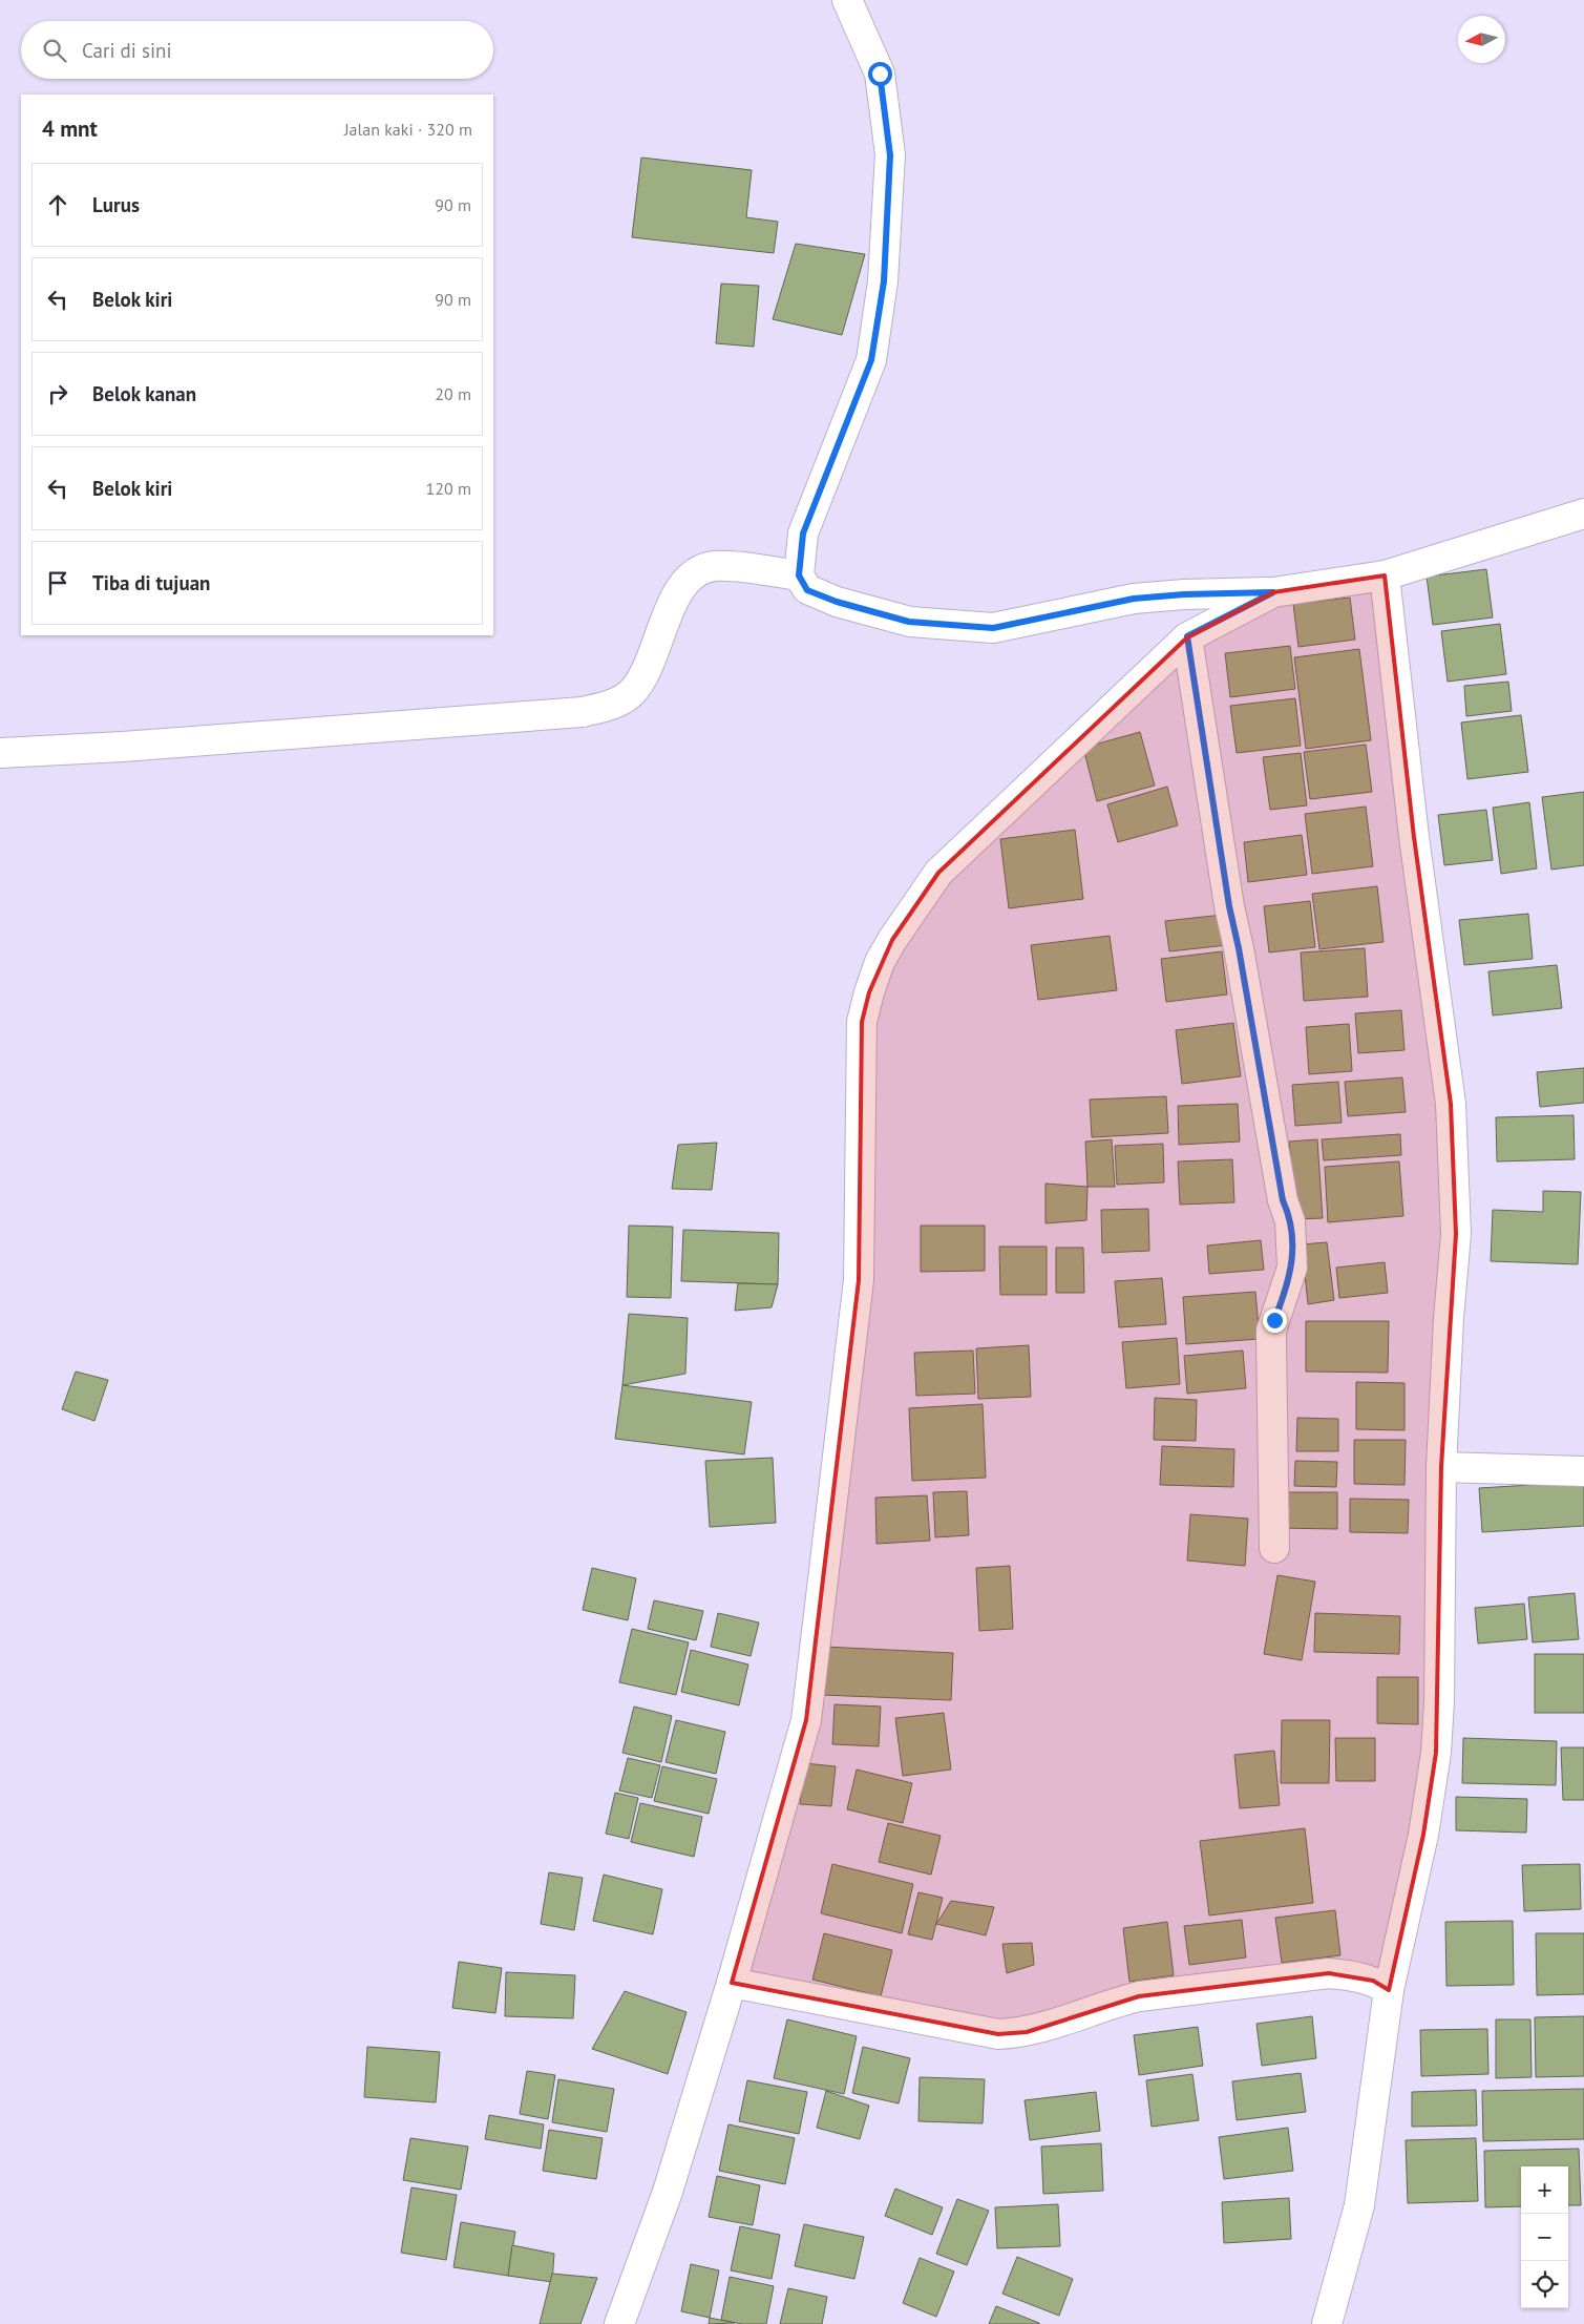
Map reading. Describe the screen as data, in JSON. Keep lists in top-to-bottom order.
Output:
{
  "north": "left",
  "page": {
    "search": "Cari di sini",
    "heading": ["4 mnt", "Jalan kaki · 320 m"],
    "list": [
      ["Lurus", "90 m"],
      ["Belok kiri", "90 m"],
      ["Belok kanan", "20 m"],
      ["Belok kiri", "120 m"],
      "Tiba di tujuan"
    ],
    "map_buttons": ["+", "−"]
  }
}
